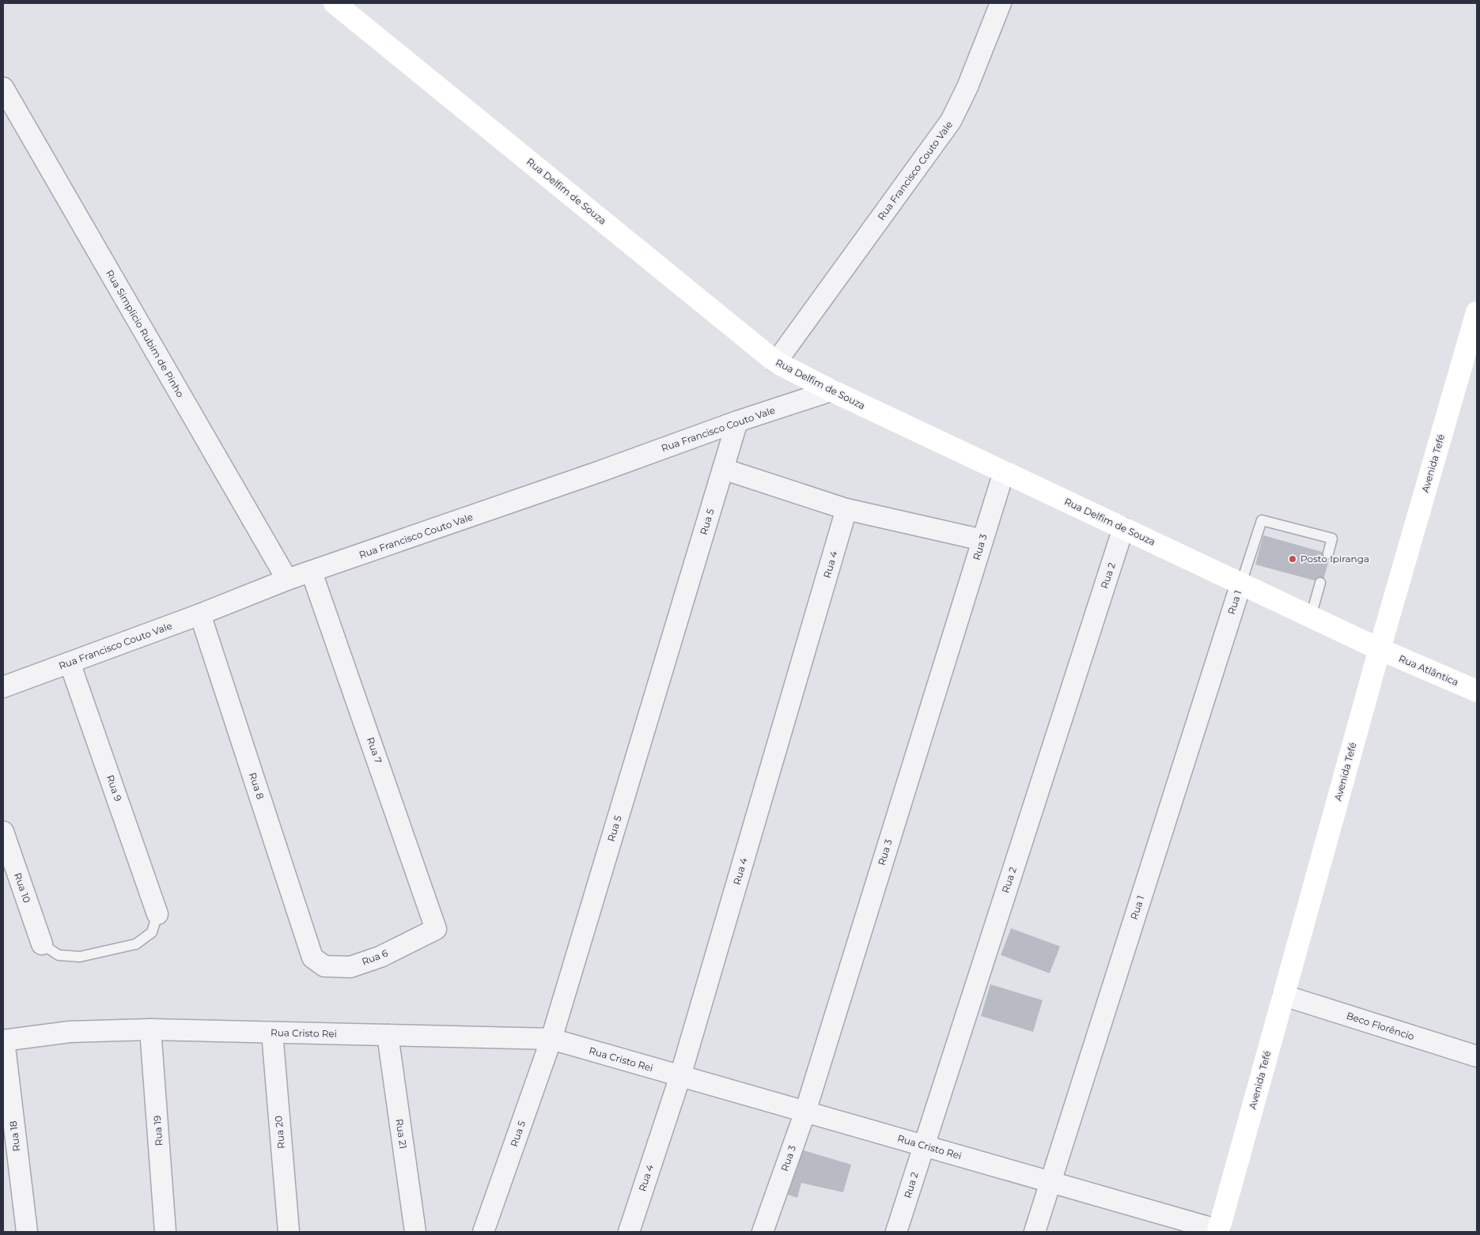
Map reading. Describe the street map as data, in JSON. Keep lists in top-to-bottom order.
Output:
{
  "streets": {
    "street": [
      "Rua Francisco Couto Vale",
      "Rua Delfim de Souza",
      "Rua Simplicio Rubim de Pinho",
      "Avenida Tefé",
      "Rua 5",
      "Rua 3",
      "Rua 4",
      "Rua 2",
      "Rua 1",
      "Rua Atlântica",
      "Rua 7",
      "Rua 8",
      "Rua 9",
      "Rua 10",
      "Rua 6",
      "Beco Florêncio",
      "Rua Cristo Rei",
      "Rua 19",
      "Rua 20",
      "Rua 21",
      "Rua 18"
    ]
  },
  "crossings": [
    ["Rua Francisco Couto Vale", "Rua Delfim de Souza"],
    ["Rua Francisco Couto Vale", "Rua Simplicio Rubim de Pinho"],
    ["Rua Francisco Couto Vale", "Rua 5"],
    ["Rua Francisco Couto Vale", "Rua 7"],
    ["Rua Francisco Couto Vale", "Rua 8"],
    ["Rua Francisco Couto Vale", "Rua 9"],
    ["Rua Delfim de Souza", "Avenida Tefé"],
    ["Rua Delfim de Souza", "Rua 3"],
    ["Rua Delfim de Souza", "Rua 2"],
    ["Rua Delfim de Souza", "Rua 1"],
    ["Rua Delfim de Souza", "Rua Atlântica"],
    ["Avenida Tefé", "Rua Atlântica"],
    ["Avenida Tefé", "Beco Florêncio"],
    ["Avenida Tefé", "Rua Cristo Rei"],
    ["Rua 5", "Rua Cristo Rei"],
    ["Rua 3", "Rua Cristo Rei"],
    ["Rua 4", "Rua Cristo Rei"],
    ["Rua 2", "Rua Cristo Rei"],
    ["Rua 1", "Rua Cristo Rei"],
    ["Rua 7", "Rua 6"],
    ["Rua 8", "Rua 6"],
    ["Rua Cristo Rei", "Rua 19"],
    ["Rua Cristo Rei", "Rua 20"],
    ["Rua Cristo Rei", "Rua 21"],
    ["Rua Cristo Rei", "Rua 18"]
  ],
  "places": ["Posto Ipiranga"]
}
